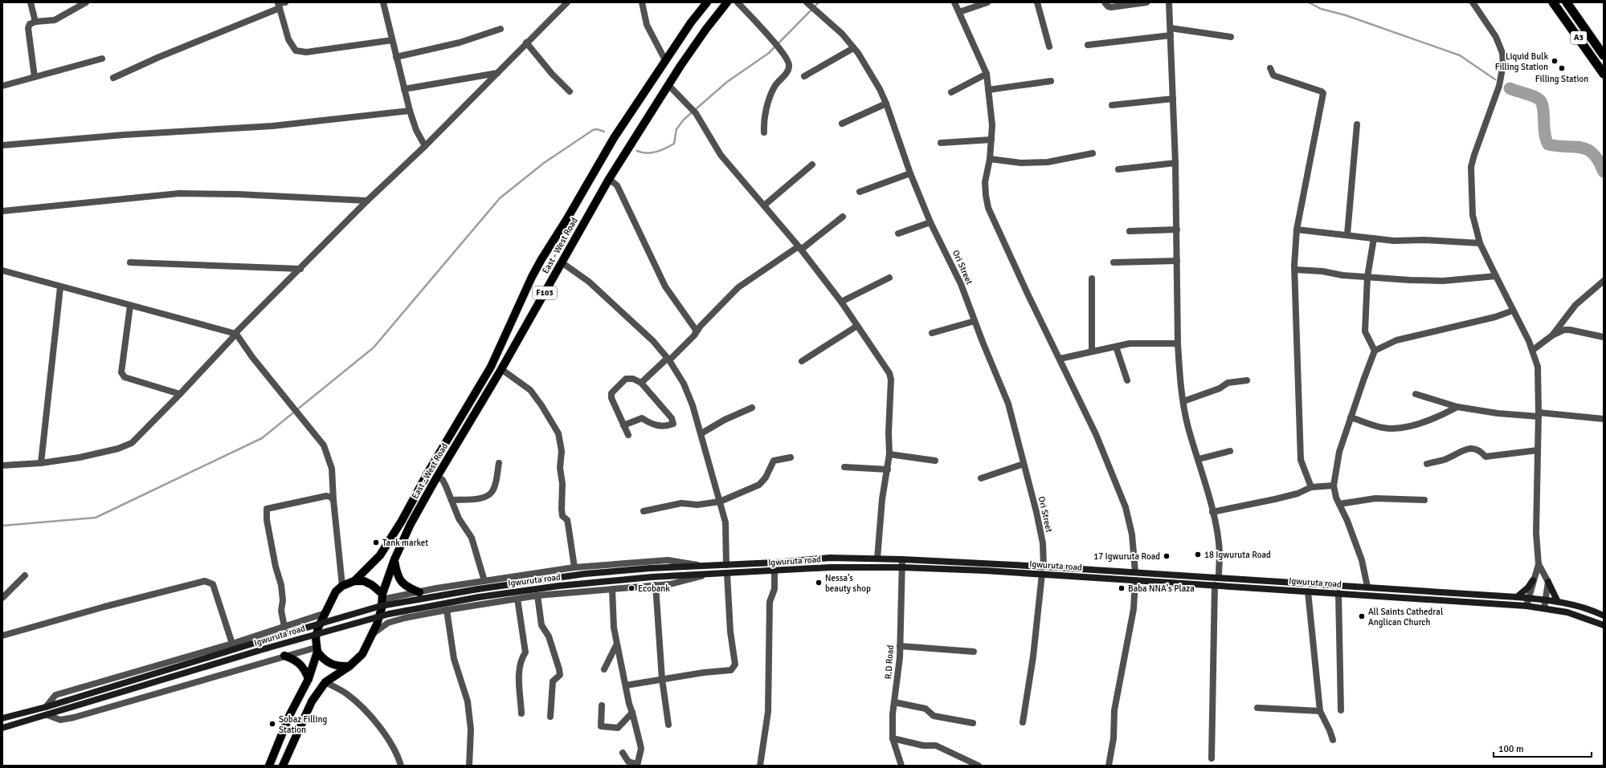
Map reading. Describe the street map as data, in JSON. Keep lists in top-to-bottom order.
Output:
{
  "streets": {
    "highway": ["A3"],
    "main road": ["East - West Road", "F103", "Igwuruta road"],
    "street": ["Ori Street", "R.D Road"]
  },
  "crossings": [
    ["Ori Street", "Igwuruta road"],
    ["Igwuruta road", "R.D Road"]
  ],
  "places": [
    "Liquid Bulk Filling Station",
    "Filling Station",
    "Tank market",
    "18 Igwuruta Road",
    "17 Igwuruta Road",
    "Nessa’s beauty shop",
    "Ecobank",
    "Baba NNA's Plaza",
    "All Saints Cathedral Anglican Church",
    "Sobaz Filling Station"
  ],
  "scale_bar": "100 m"
}
